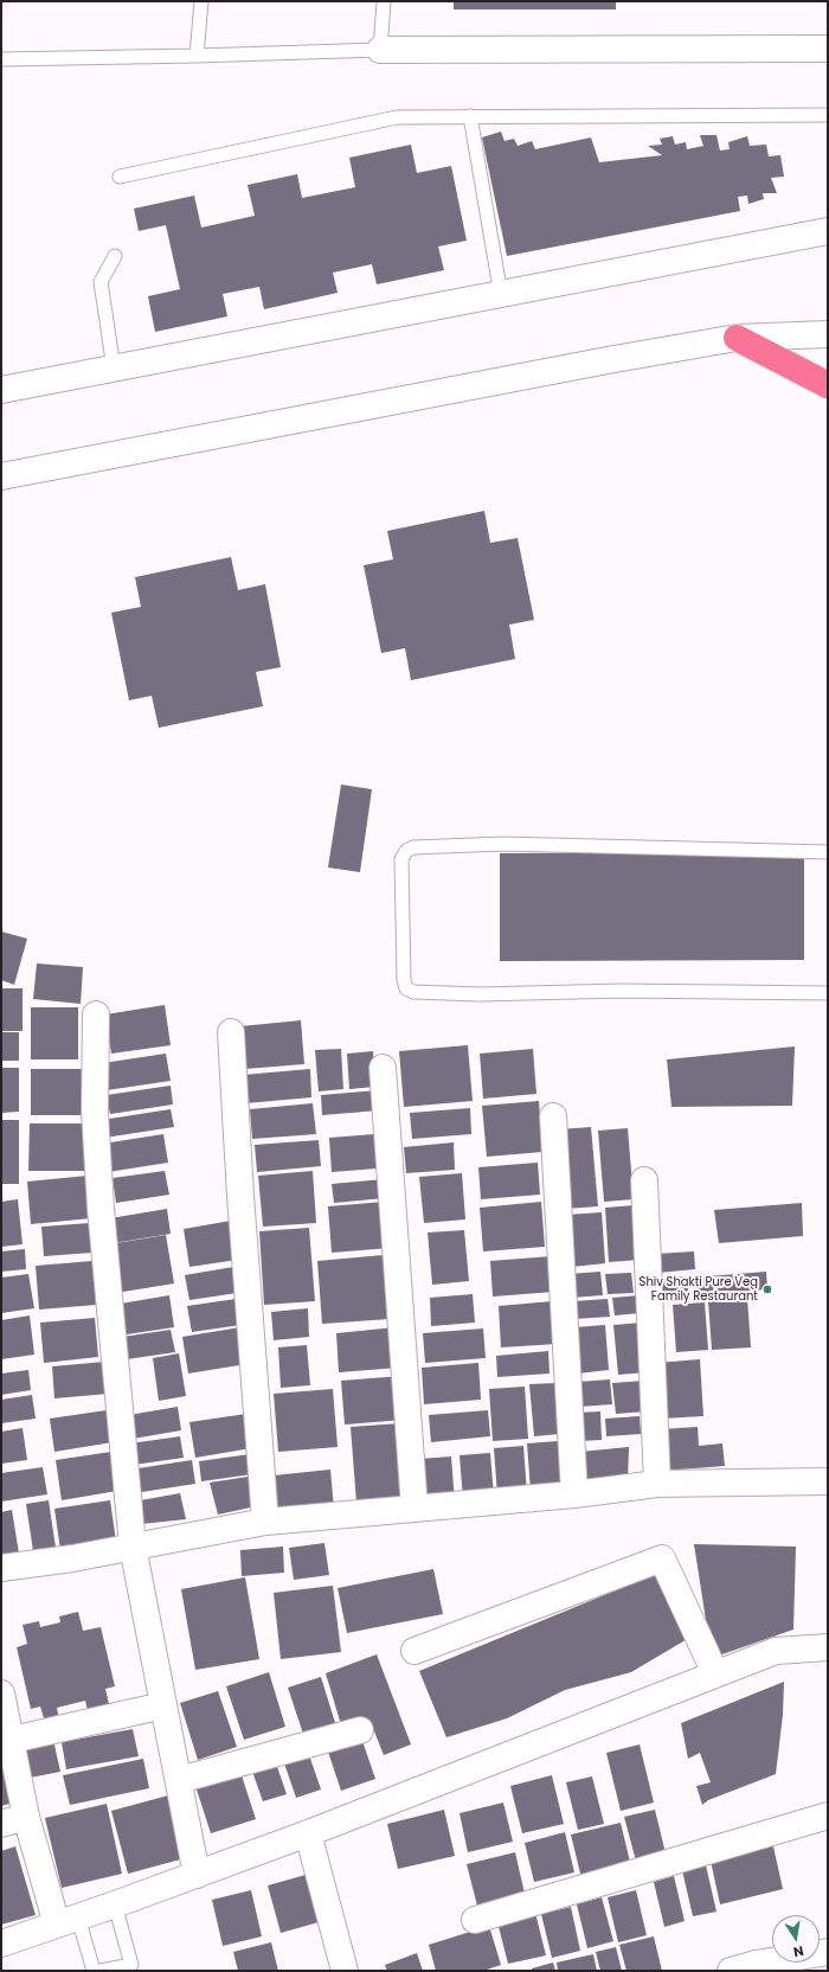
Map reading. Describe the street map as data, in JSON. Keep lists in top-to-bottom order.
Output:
{
  "places": ["Shiv Shakti Pure Veg Family Restaurant"],
  "north": "bottom"
}
